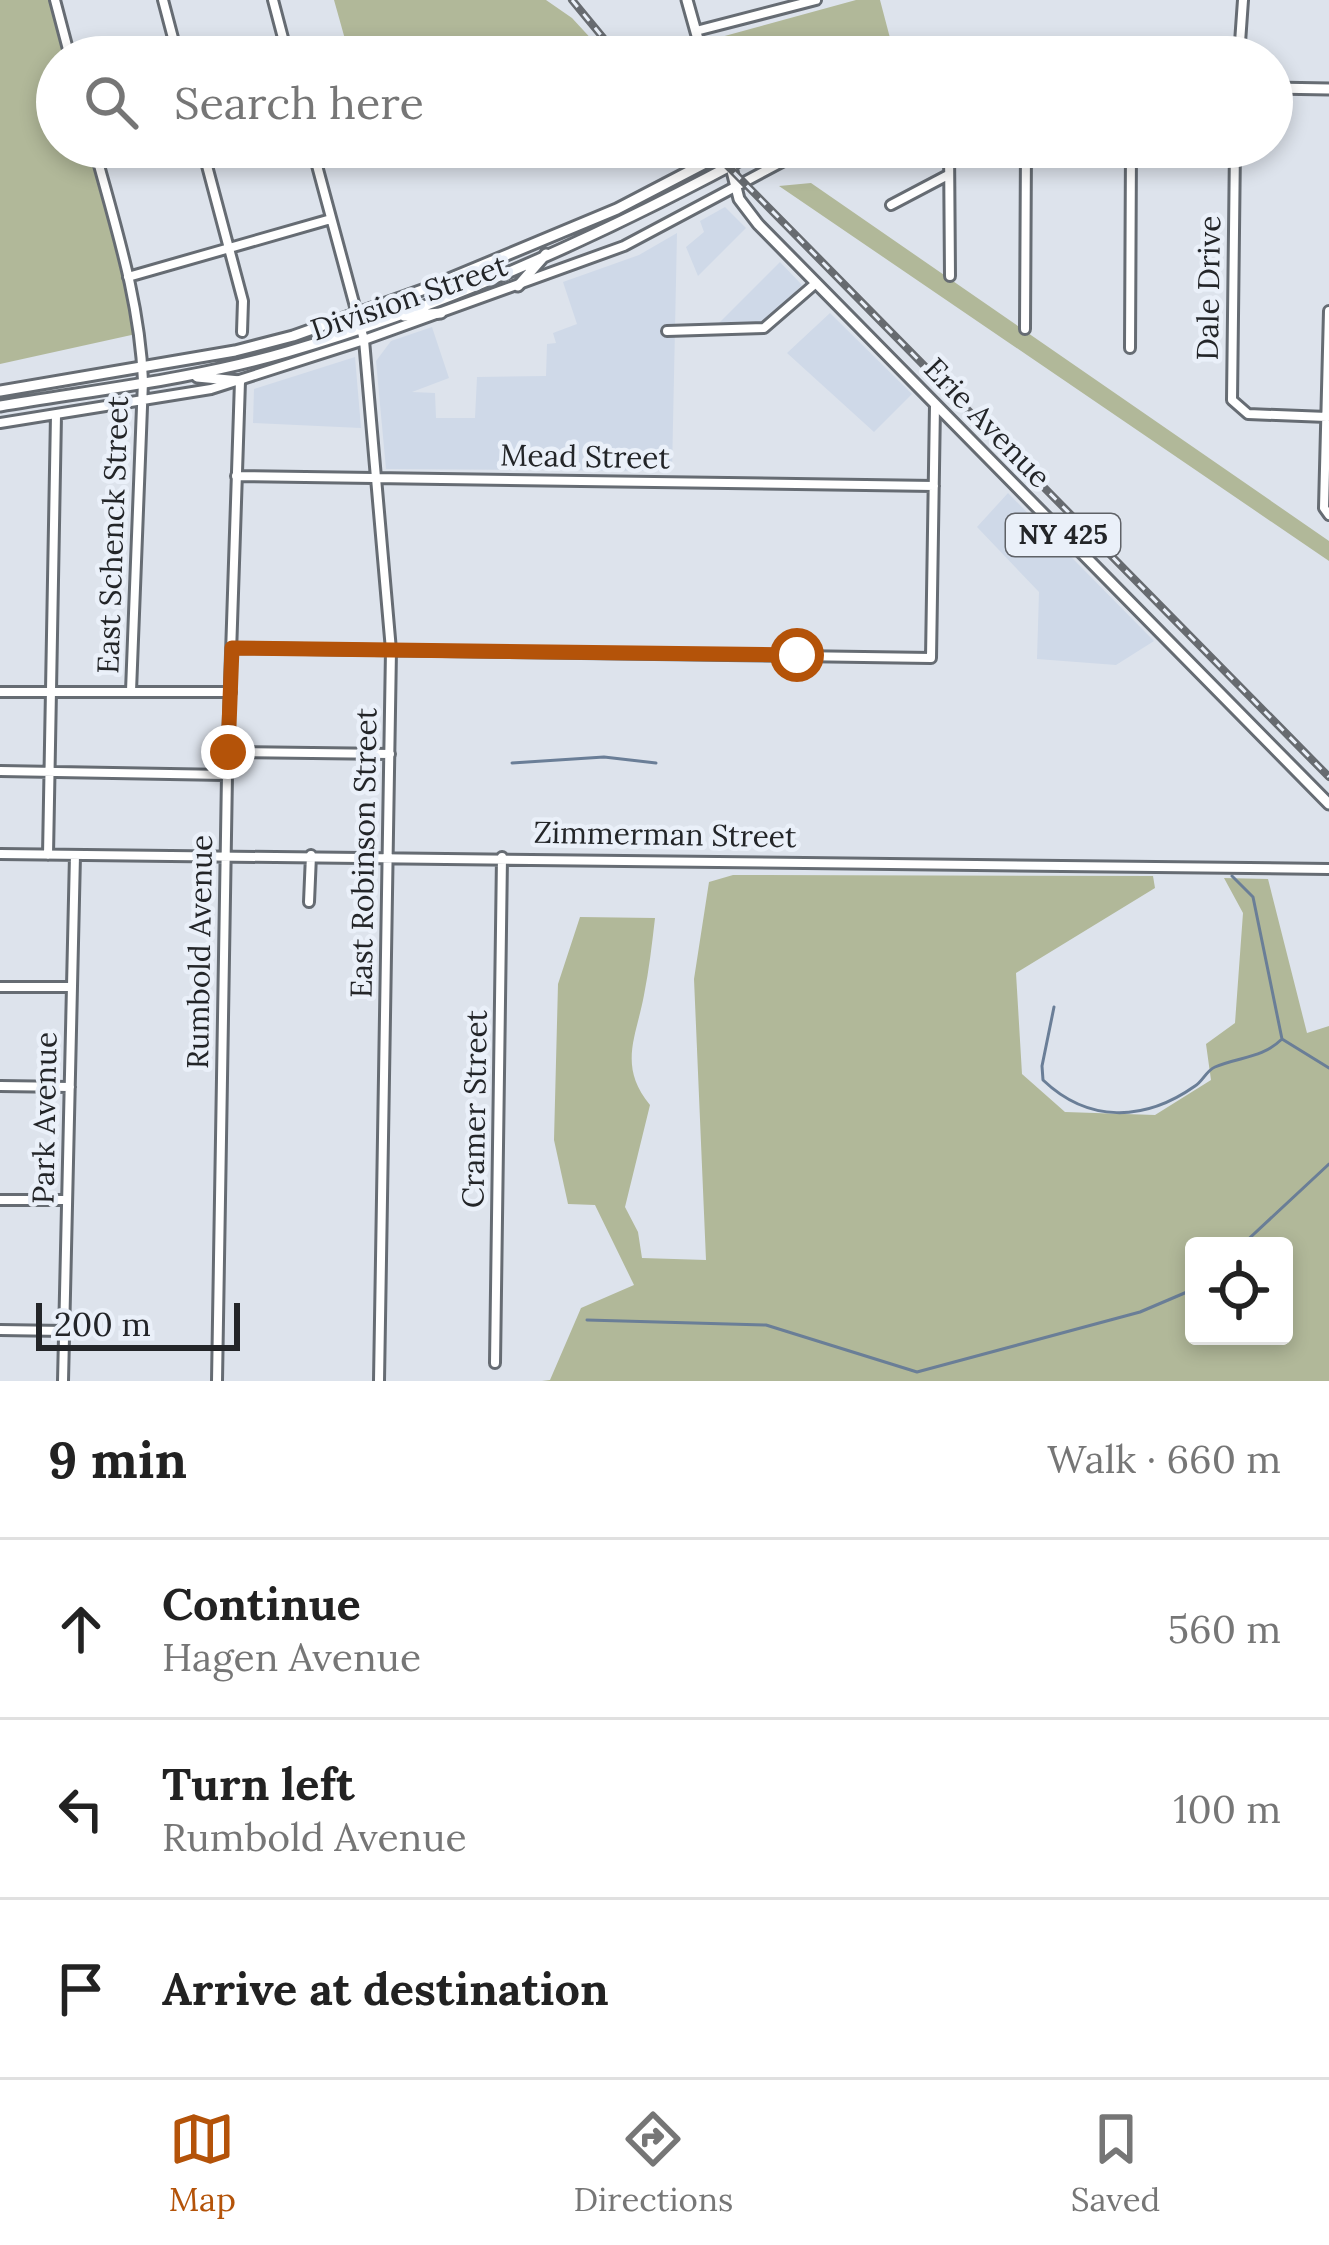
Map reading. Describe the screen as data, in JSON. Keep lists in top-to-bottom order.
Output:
{
  "streets": {
    "main road": ["Erie Avenue", "NY 425"],
    "street": [
      "Dale Drive",
      "Division Street",
      "Mead Street",
      "East Schenck Street",
      "Zimmerman Street",
      "East Robinson Street",
      "Rumbold Avenue",
      "Cramer Street",
      "Park Avenue"
    ]
  },
  "crossings": [
    ["Division Street", "Erie Avenue"],
    ["Division Street", "East Schenck Street"],
    ["Division Street", "East Robinson Street"],
    ["Division Street", "Rumbold Avenue"],
    ["Mead Street", "East Robinson Street"],
    ["Mead Street", "Rumbold Avenue"],
    ["East Schenck Street", "NY 425"],
    ["NY 425", "East Robinson Street"],
    ["Zimmerman Street", "East Robinson Street"],
    ["Zimmerman Street", "Rumbold Avenue"],
    ["Zimmerman Street", "Cramer Street"],
    ["Zimmerman Street", "Park Avenue"]
  ],
  "scale_bar": "200 m",
  "page": {
    "search": "Search here",
    "scale": "200 m",
    "heading": ["9 min", "Walk · 660 m"],
    "list": [
      ["Continue", "Hagen Avenue", "560 m"],
      ["Turn left", "Rumbold Avenue", "100 m"],
      "Arrive at destination"
    ],
    "nav": ["Map", "Directions", "Saved"]
  }
}
